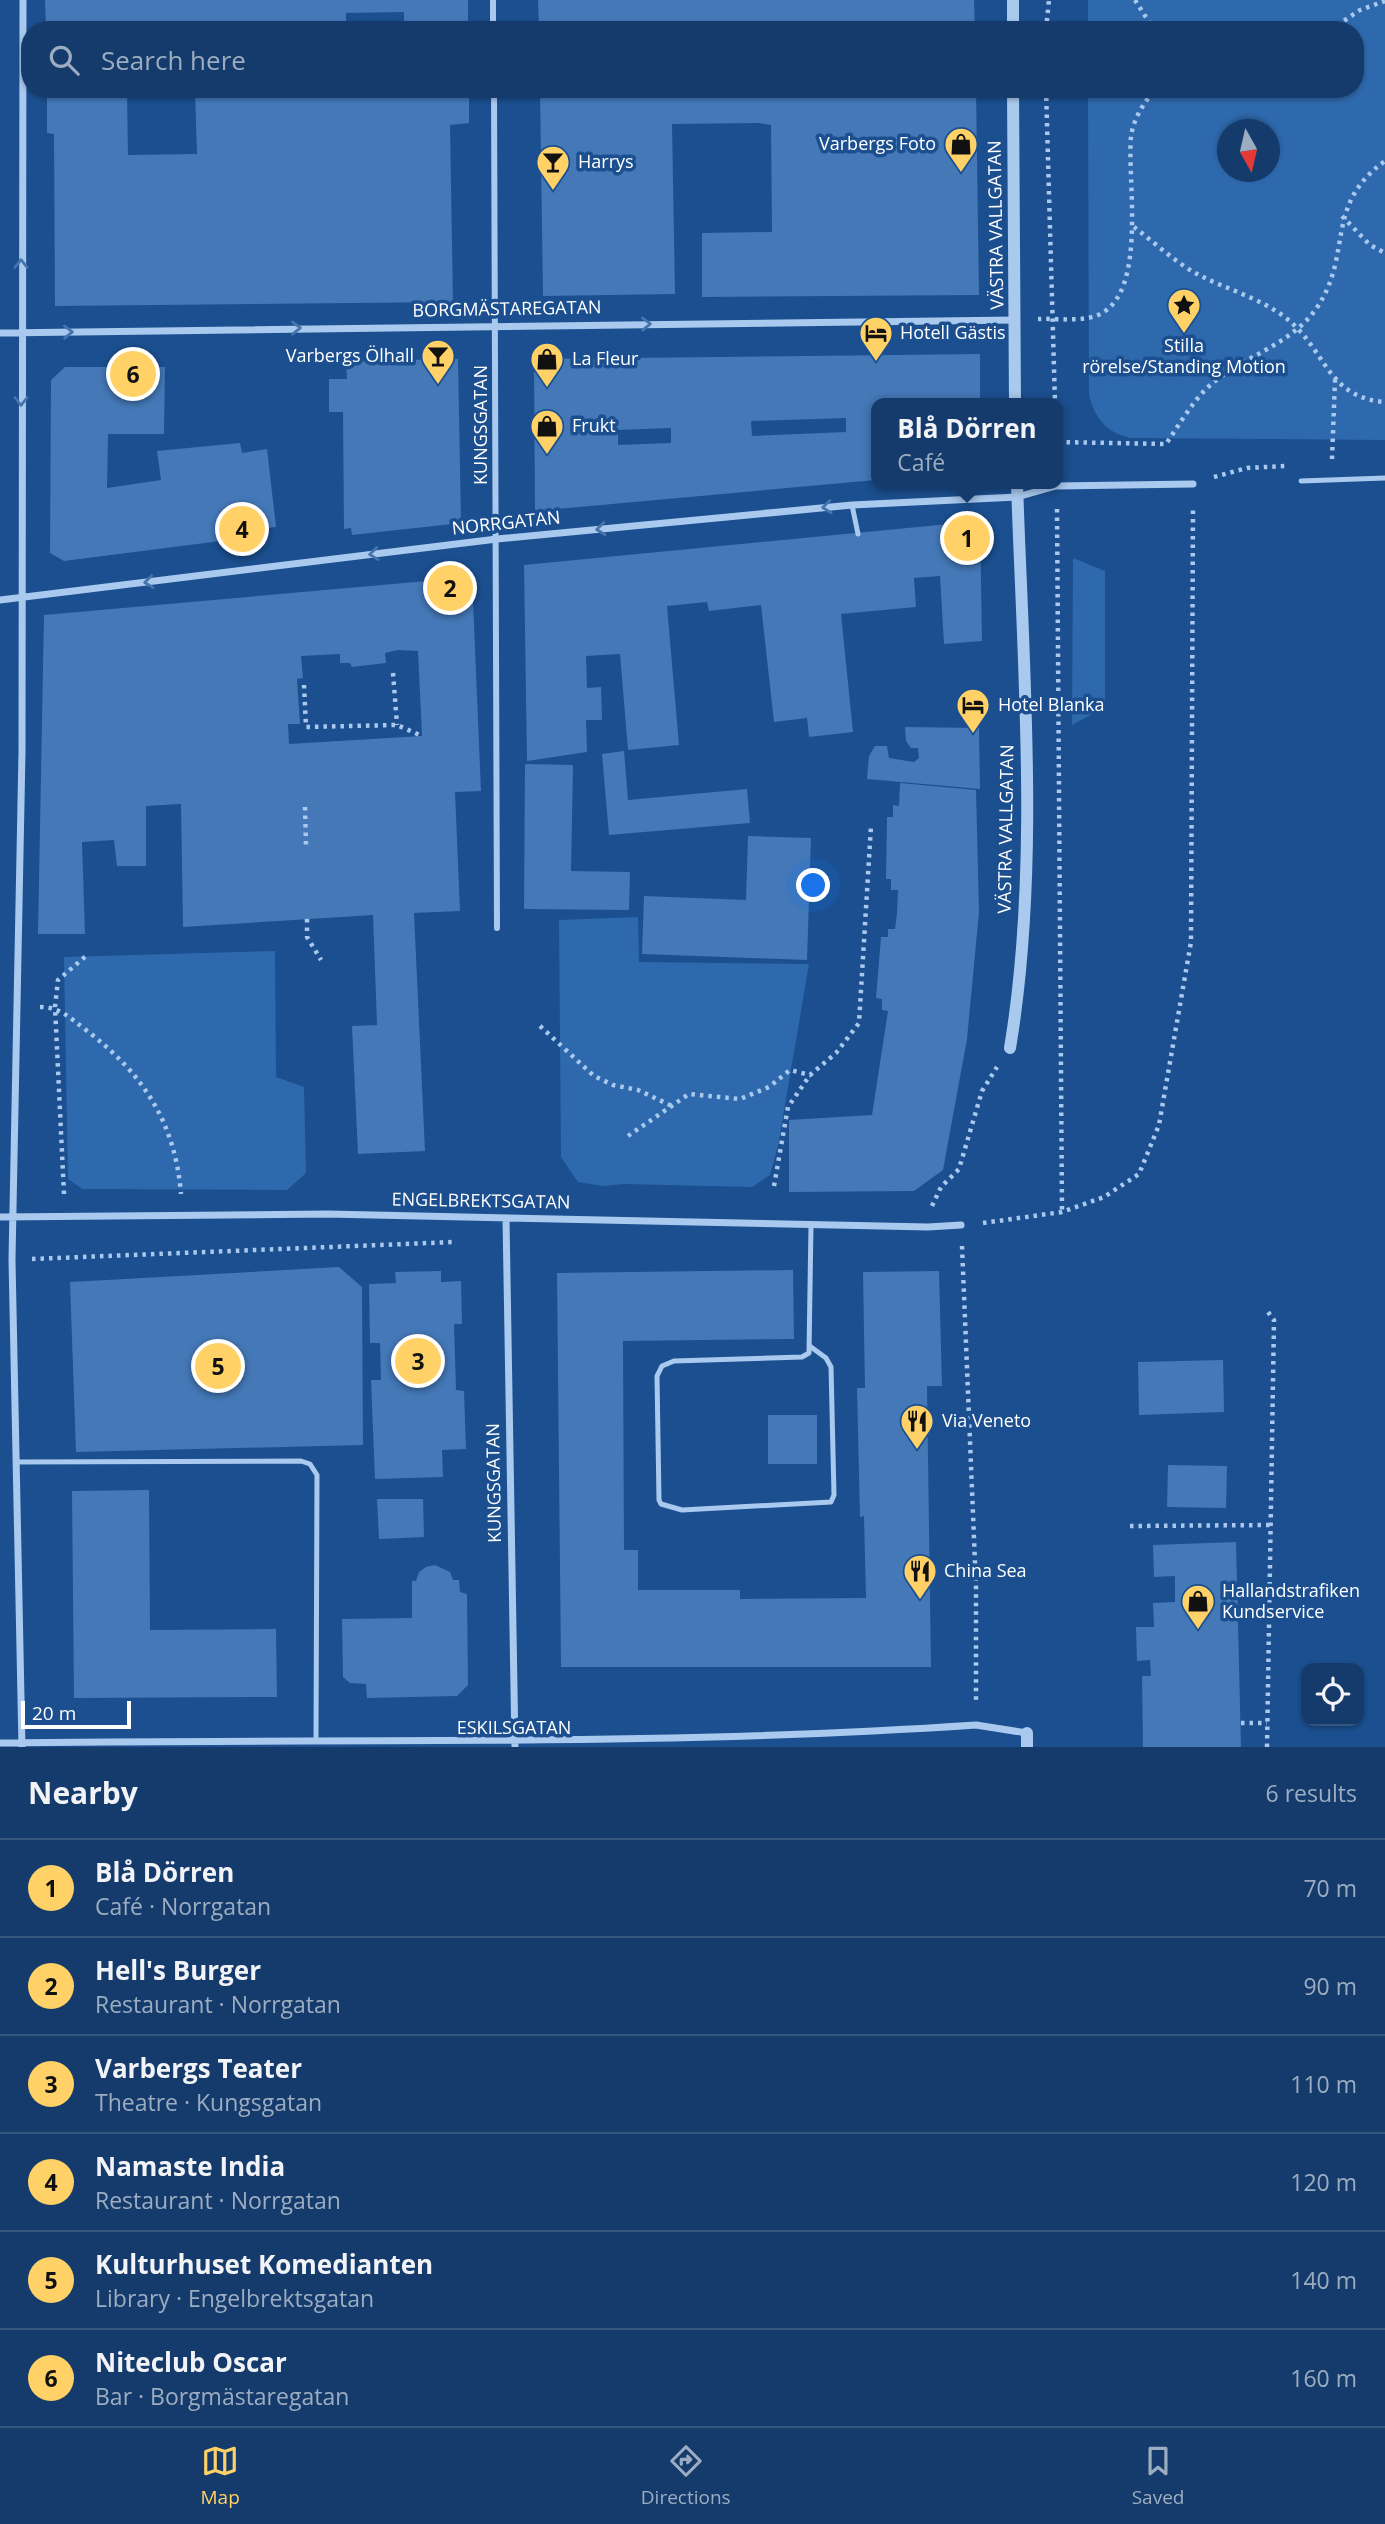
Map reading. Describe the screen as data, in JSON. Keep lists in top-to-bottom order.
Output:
{
  "streets": {
    "street": [
      "VÄSTRA VALLGATAN",
      "BORGMÄSTAREGATAN",
      "KUNGSGATAN",
      "NORRGATAN",
      "ENGELBREKTSGATAN",
      "ESKILSGATAN"
    ]
  },
  "crossings": [
    ["VÄSTRA VALLGATAN", "BORGMÄSTAREGATAN"],
    ["VÄSTRA VALLGATAN", "NORRGATAN"],
    ["BORGMÄSTAREGATAN", "KUNGSGATAN"],
    ["KUNGSGATAN", "NORRGATAN"],
    ["KUNGSGATAN", "ENGELBREKTSGATAN"],
    ["KUNGSGATAN", "ESKILSGATAN"]
  ],
  "one_way": ["BORGMÄSTAREGATAN", "NORRGATAN"],
  "places": {
    "shop": [
      "Varbergs Foto",
      "La Fleur",
      "Frukt",
      "Hallandstrafiken Kundservice"
    ],
    "bar": ["Harrys", "Varbergs Ölhall"],
    "place": ["Stilla rörelse/Standing Motion"],
    "hotel": ["Hotell Gästis", "Hotel Blanka"],
    "restaurant": ["Via Veneto", "China Sea"]
  },
  "scale_bar": "20 m",
  "north": "bottom",
  "page": {
    "search": "Search here",
    "pins": [
      "6",
      "4",
      "1",
      "2",
      "3",
      "5"
    ],
    "popup": ["Blå Dörren", "Café"],
    "scale": "20 m",
    "heading": ["Nearby", "6 results"],
    "list": [
      {
        "mark": "1",
        "name": "Blå Dörren",
        "note": "Café · Norrgatan",
        "value": "70 m"
      },
      {
        "mark": "2",
        "name": "Hell's Burger",
        "note": "Restaurant · Norrgatan",
        "value": "90 m"
      },
      {
        "mark": "3",
        "name": "Varbergs Teater",
        "note": "Theatre · Kungsgatan",
        "value": "110 m"
      },
      {
        "mark": "4",
        "name": "Namaste India",
        "note": "Restaurant · Norrgatan",
        "value": "120 m"
      },
      {
        "mark": "5",
        "name": "Kulturhuset Komedianten",
        "note": "Library · Engelbrektsgatan",
        "value": "140 m"
      },
      {
        "mark": "6",
        "name": "Niteclub Oscar",
        "note": "Bar · Borgmästaregatan",
        "value": "160 m"
      }
    ],
    "nav": ["Map", "Directions", "Saved"]
  }
}
